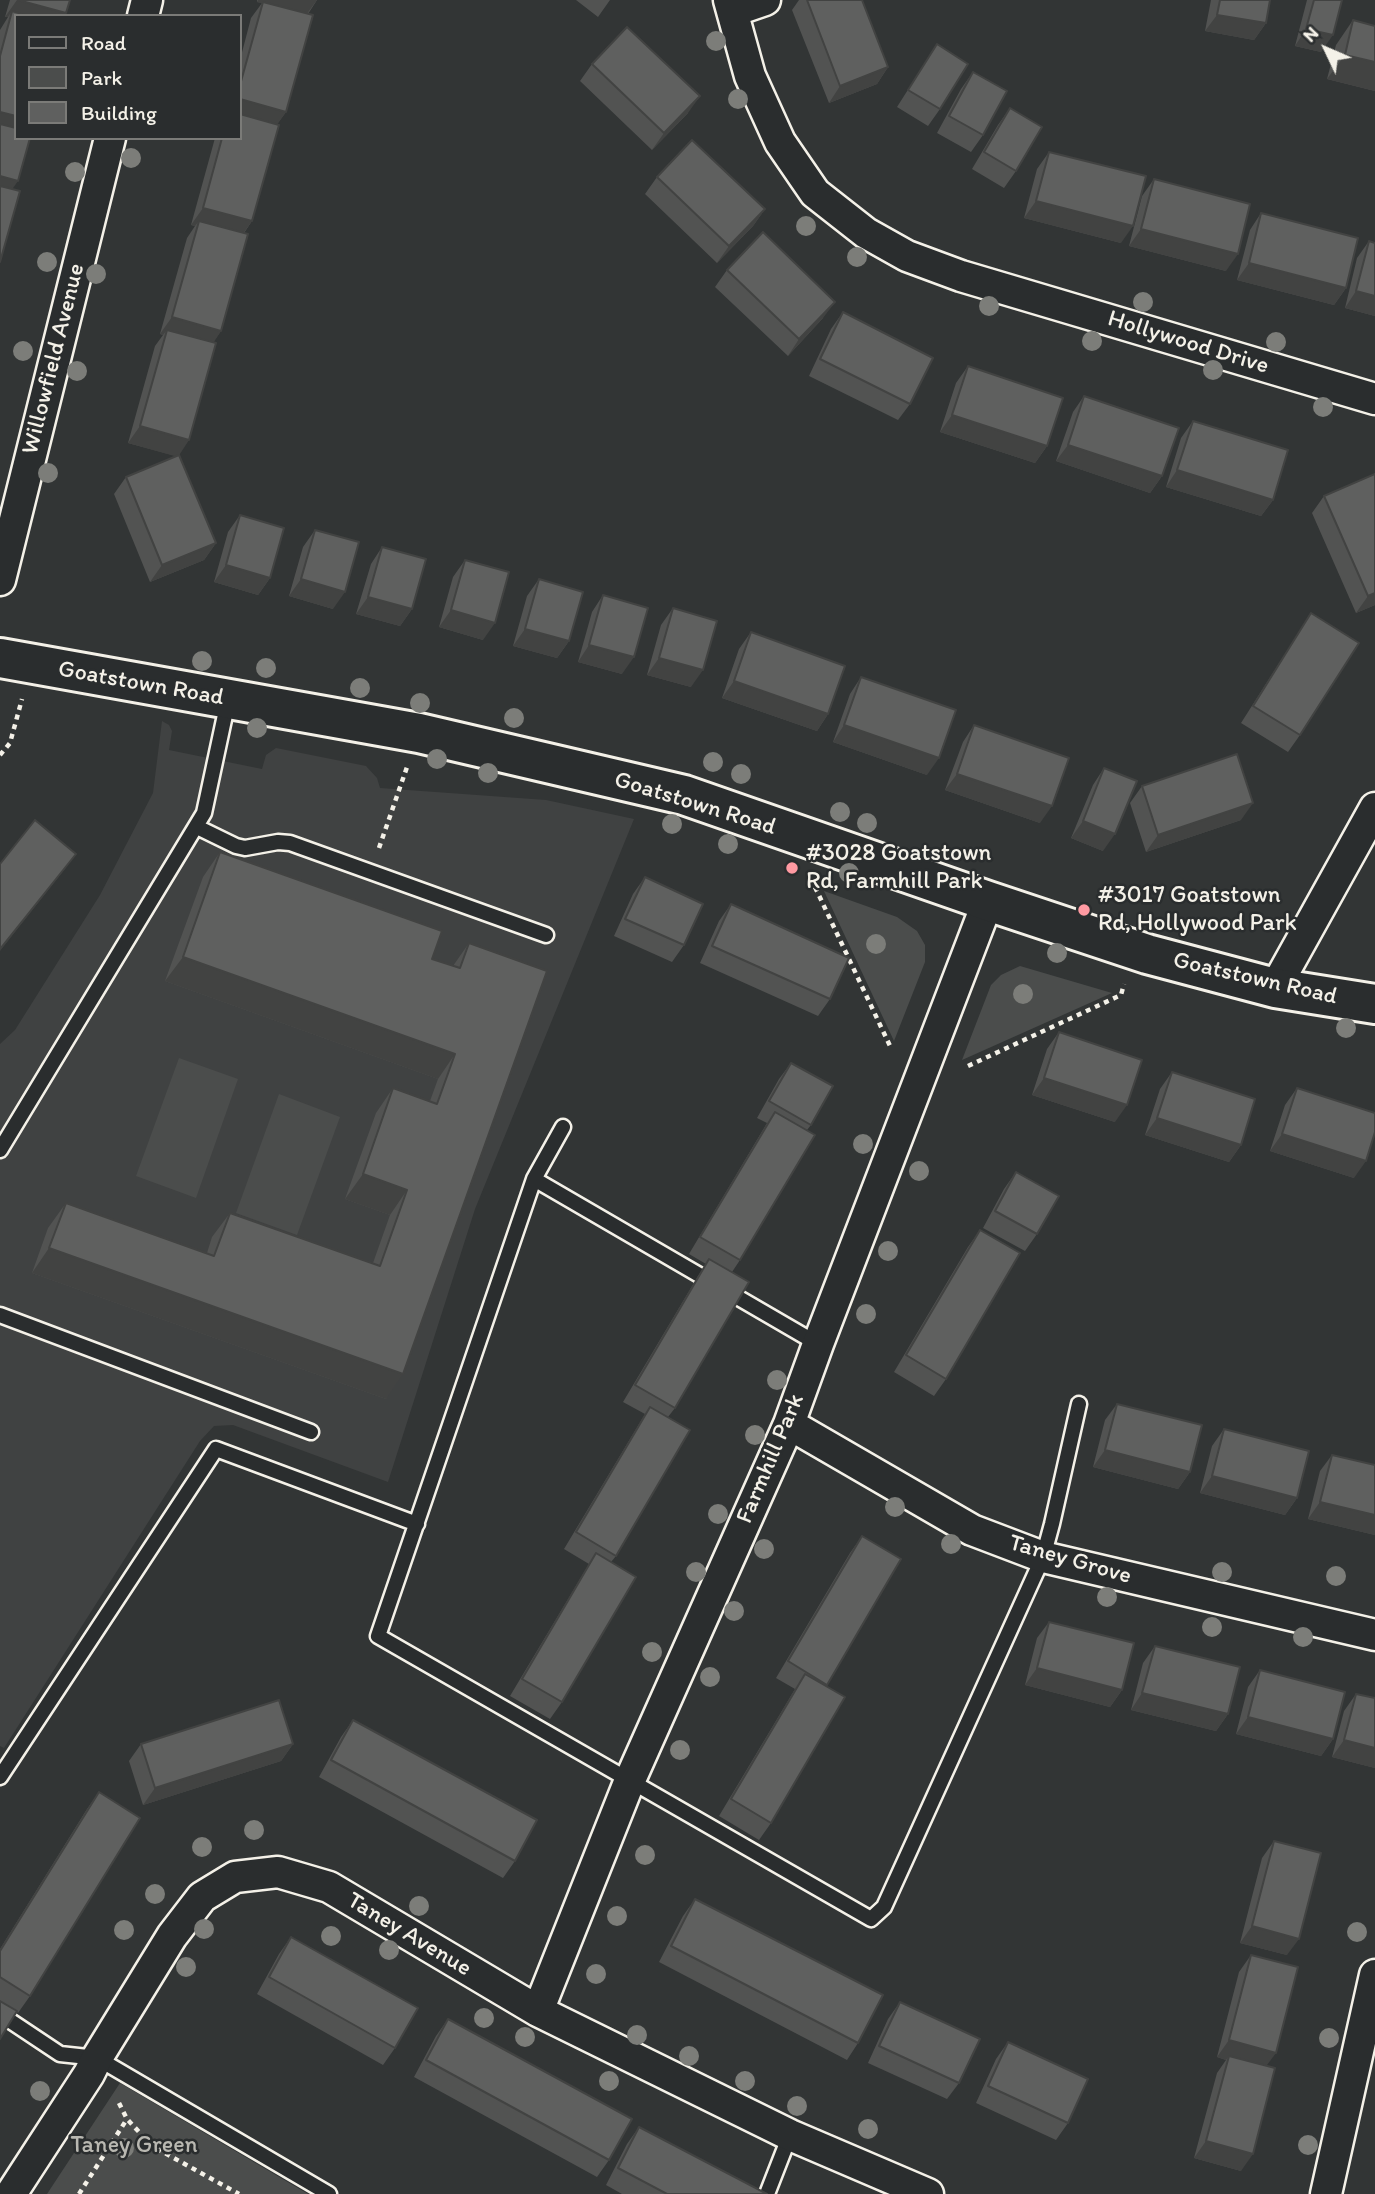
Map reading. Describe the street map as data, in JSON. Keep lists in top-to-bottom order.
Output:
{
  "streets": {
    "main road": ["Goatstown Road"],
    "street": [
      "Hollywood Drive",
      "Willowfield Avenue",
      "Farmhill Park",
      "Taney Grove",
      "Taney Avenue"
    ]
  },
  "crossings": [
    ["Goatstown Road", "Farmhill Park"],
    ["Farmhill Park", "Taney Grove"],
    ["Farmhill Park", "Taney Avenue"]
  ],
  "parks": ["Taney Green"],
  "places": ["#3028 Goatstown Rd, Farmhill Park", "#3017 Goatstown Rd, Hollywood Park"],
  "legend": ["Road", "Park", "Building"],
  "north": "top left"
}
